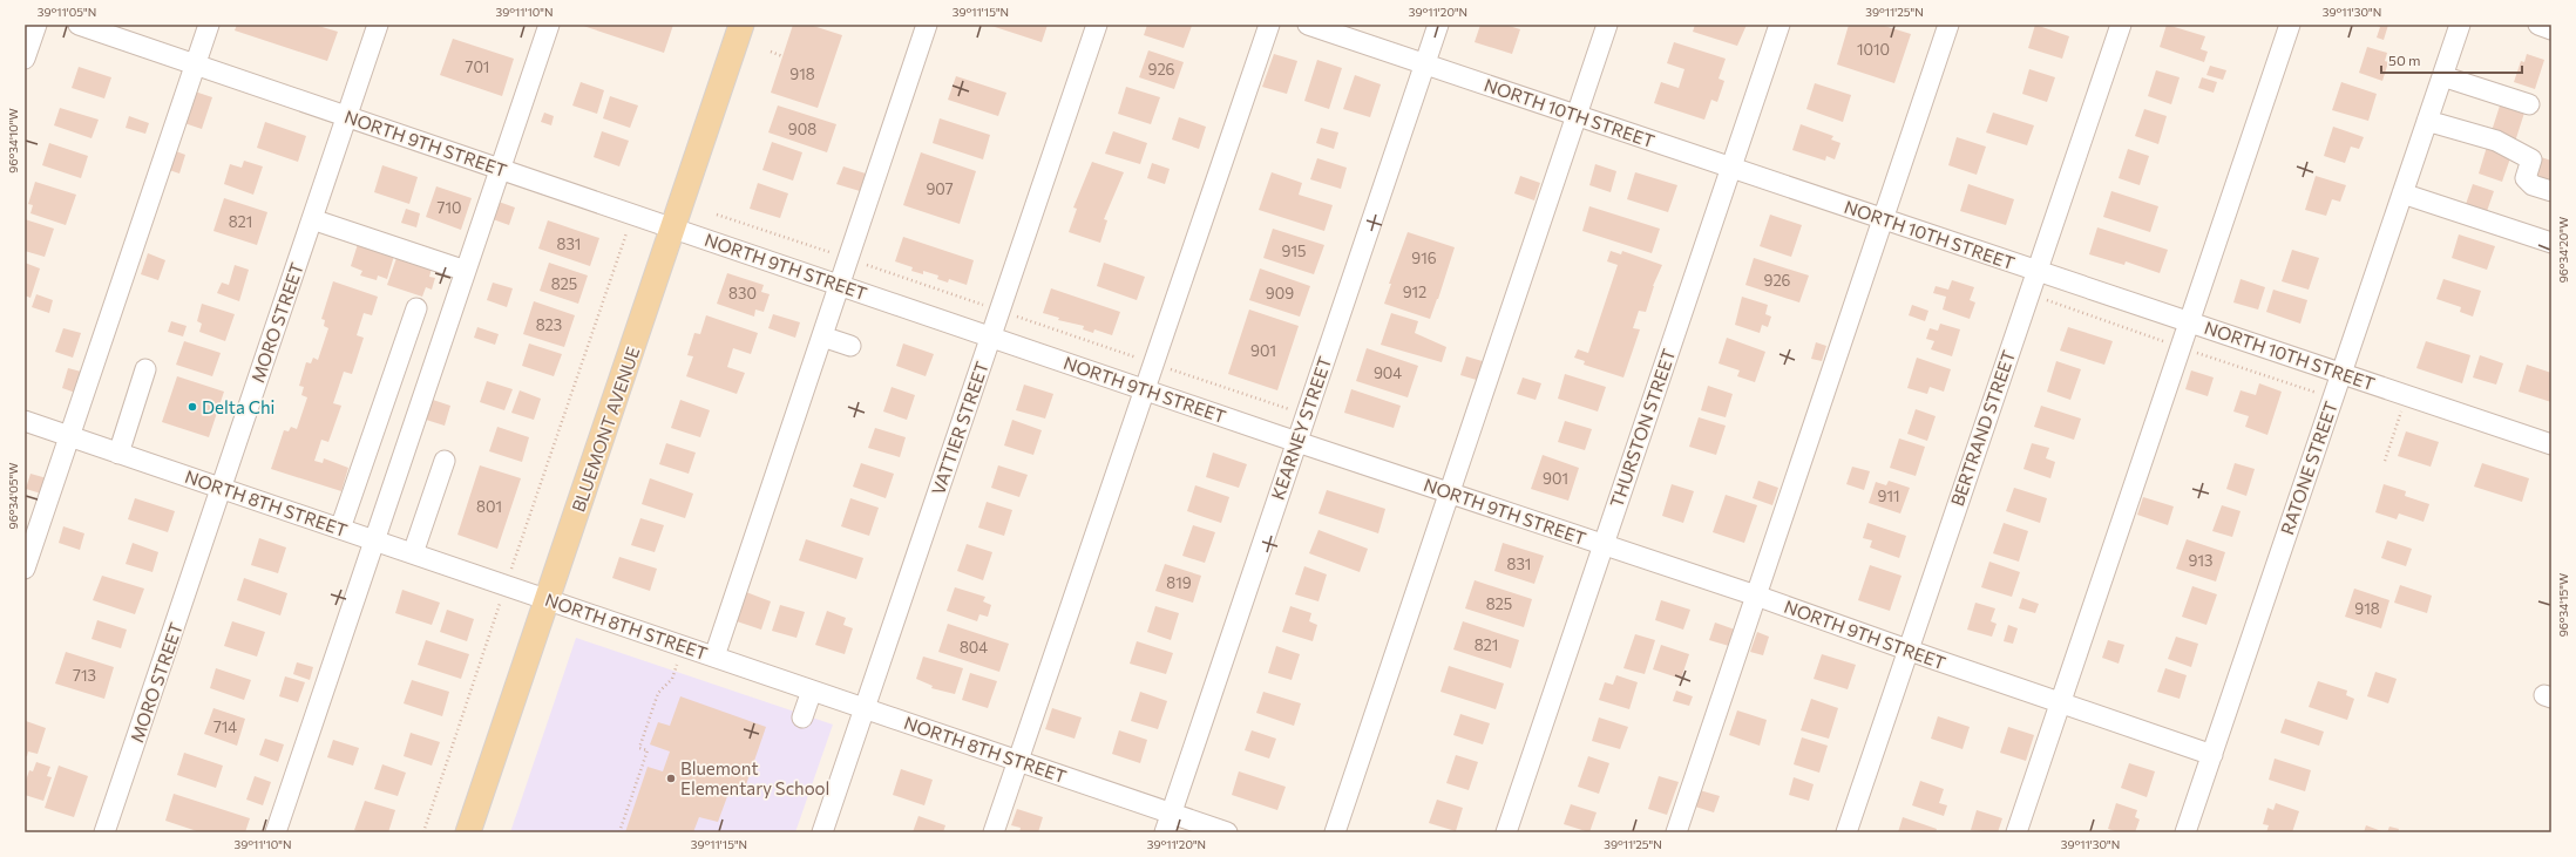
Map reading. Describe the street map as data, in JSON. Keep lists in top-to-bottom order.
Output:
{
  "streets": {
    "main road": ["BLUEMONT AVENUE"],
    "street": [
      "NORTH 10TH STREET",
      "NORTH 9TH STREET",
      "MORO STREET",
      "VATTIER STREET",
      "KEARNEY STREET",
      "THURSTON STREET",
      "BERTRAND STREET",
      "RATONE STREET",
      "NORTH 8TH STREET"
    ]
  },
  "crossings": [
    ["NORTH 10TH STREET", "KEARNEY STREET"],
    ["NORTH 10TH STREET", "THURSTON STREET"],
    ["NORTH 10TH STREET", "BERTRAND STREET"],
    ["NORTH 10TH STREET", "RATONE STREET"],
    ["NORTH 9TH STREET", "MORO STREET"],
    ["NORTH 9TH STREET", "VATTIER STREET"],
    ["NORTH 9TH STREET", "KEARNEY STREET"],
    ["NORTH 9TH STREET", "THURSTON STREET"],
    ["NORTH 9TH STREET", "BERTRAND STREET"],
    ["NORTH 9TH STREET", "BLUEMONT AVENUE"],
    ["NORTH 9TH STREET", "RATONE STREET"],
    ["MORO STREET", "NORTH 8TH STREET"],
    ["VATTIER STREET", "NORTH 8TH STREET"],
    ["KEARNEY STREET", "NORTH 8TH STREET"],
    ["BLUEMONT AVENUE", "NORTH 8TH STREET"]
  ],
  "places": ["Delta Chi", "Bluemont Elementary School"],
  "house_numbers": [
    "1010",
    "701",
    "926",
    "918",
    "908",
    "907",
    "710",
    "821",
    "831",
    "915",
    "916",
    "926",
    "825",
    "912",
    "830",
    "909",
    "823",
    "901",
    "904",
    "901",
    "911",
    "801",
    "913",
    "831",
    "819",
    "825",
    "918",
    "821",
    "804",
    "713",
    "714"
  ],
  "scale_bar": "50 m",
  "coordinates": [
    "39°11'05\"N",
    "39°11'10\"N",
    "39°11'15\"N",
    "39°11'20\"N",
    "39°11'25\"N",
    "39°11'30\"N",
    "96°34'10\"W",
    "96°34'20\"W",
    "96°34'05\"W",
    "96°34'15\"W"
  ]
}
